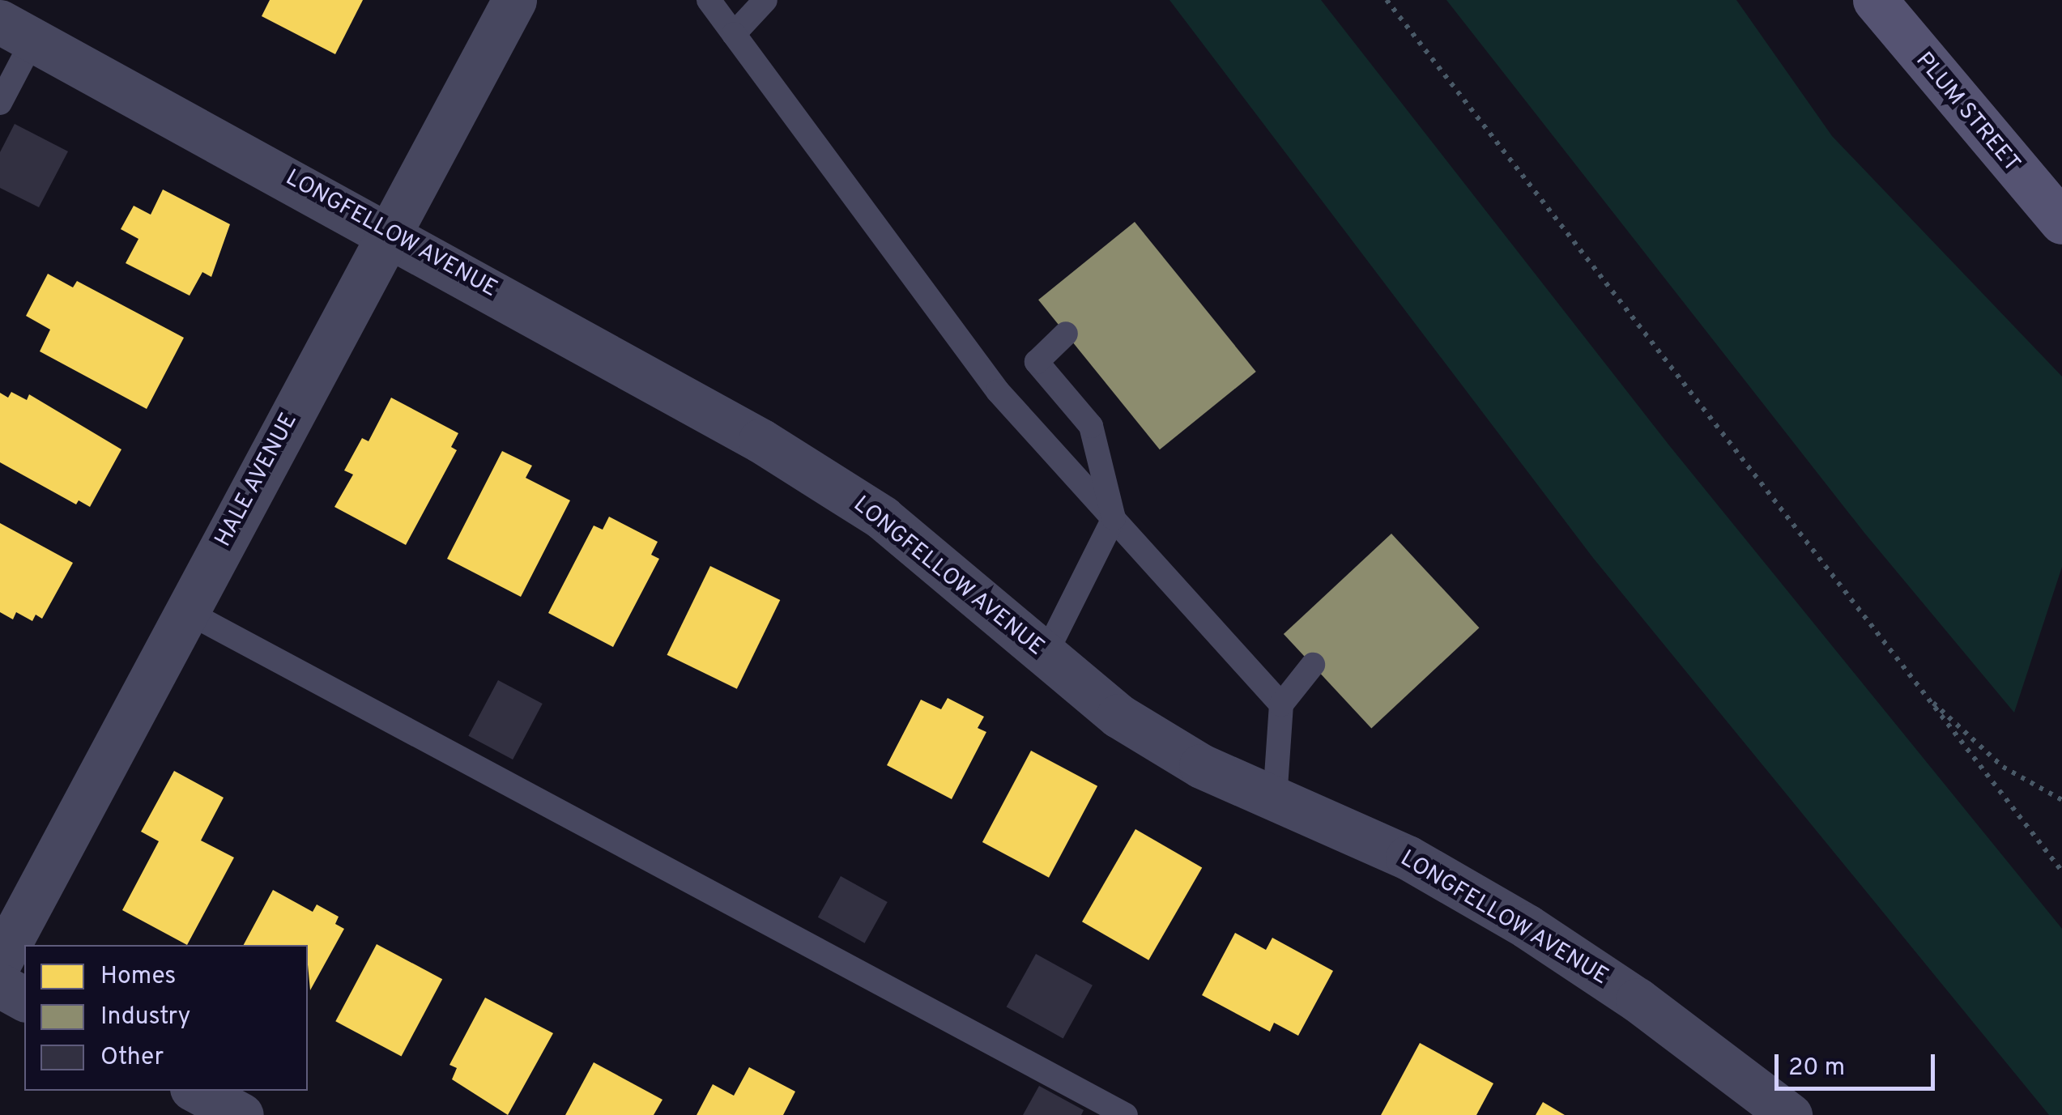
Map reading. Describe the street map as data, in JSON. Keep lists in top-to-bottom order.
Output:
{
  "streets": {
    "main road": ["PLUM STREET"],
    "street": ["LONGFELLOW AVENUE", "HALE AVENUE"]
  },
  "crossings": [
    ["LONGFELLOW AVENUE", "HALE AVENUE"]
  ],
  "legend": ["Homes", "Industry", "Other"],
  "scale_bar": "20 m"
}
